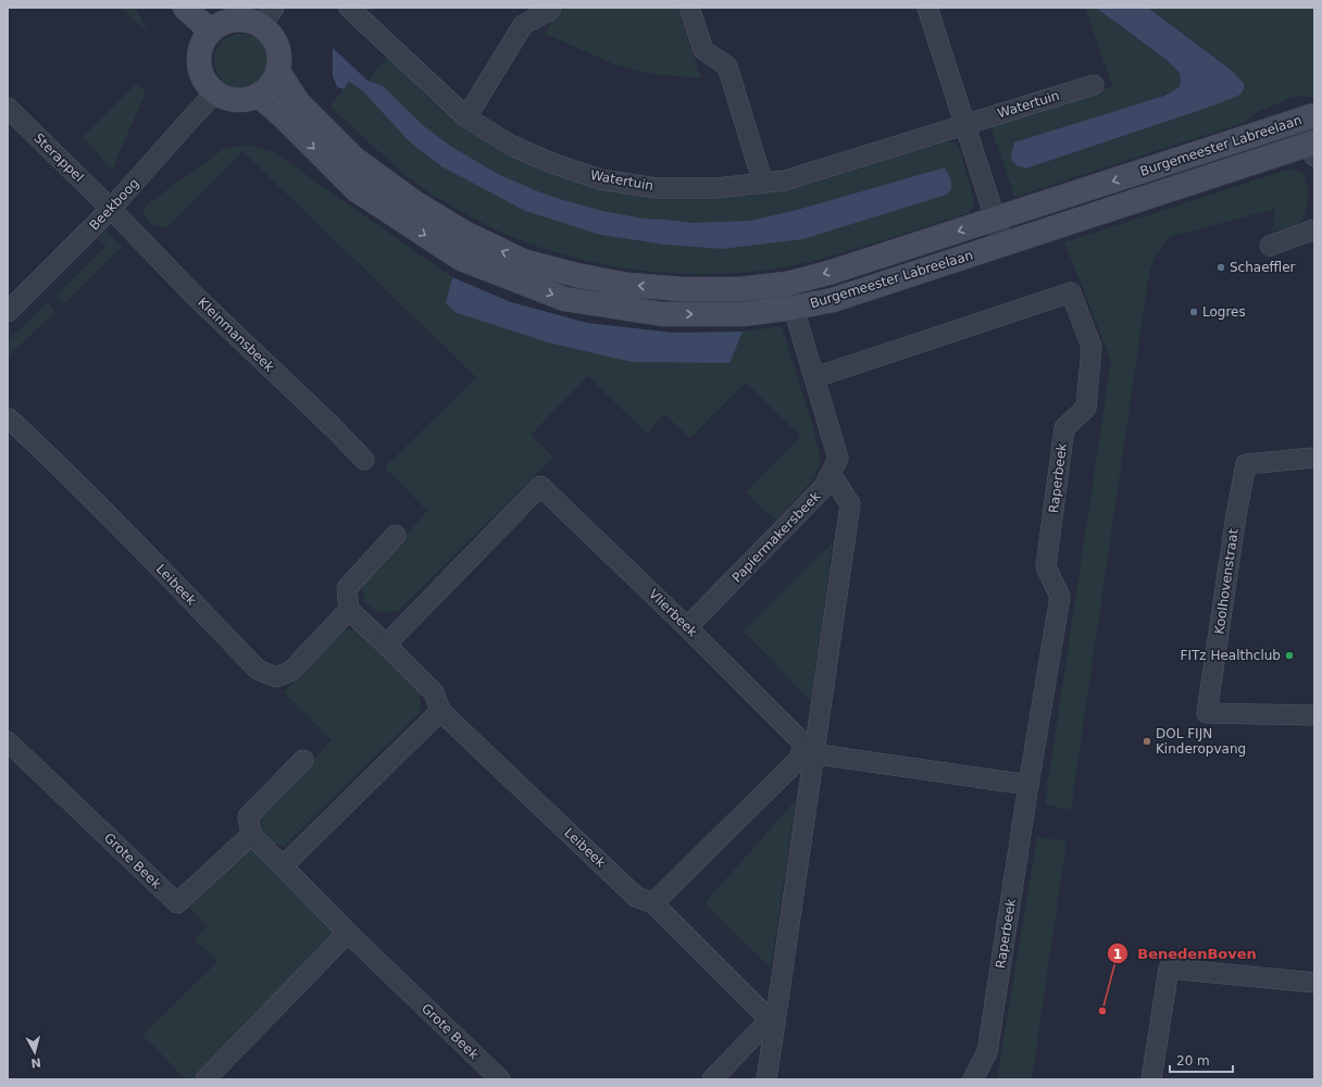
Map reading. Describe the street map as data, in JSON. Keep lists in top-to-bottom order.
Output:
{
  "streets": {
    "street": [
      "Watertuin",
      "Burgemeester Labreelaan",
      "Sterappel",
      "Beekboog",
      "Kleinmansbeek",
      "Raperbeek",
      "Papiermakersbeek",
      "Koolhovenstraat",
      "Leibeek",
      "Vlierbeek",
      "Grote Beek"
    ]
  },
  "crossings": [
    ["Burgemeester Labreelaan", "Beekboog"],
    ["Burgemeester Labreelaan", "Papiermakersbeek"],
    ["Sterappel", "Beekboog"],
    ["Sterappel", "Kleinmansbeek"],
    ["Beekboog", "Kleinmansbeek"],
    ["Raperbeek", "Papiermakersbeek"],
    ["Papiermakersbeek", "Vlierbeek"],
    ["Leibeek", "Vlierbeek"]
  ],
  "places": [
    "Schaeffler",
    "Logres",
    "FITz Healthclub",
    "DOL FIJN Kinderopvang",
    "BenedenBoven"
  ],
  "scale_bar": "20 m",
  "north": "bottom"
}
